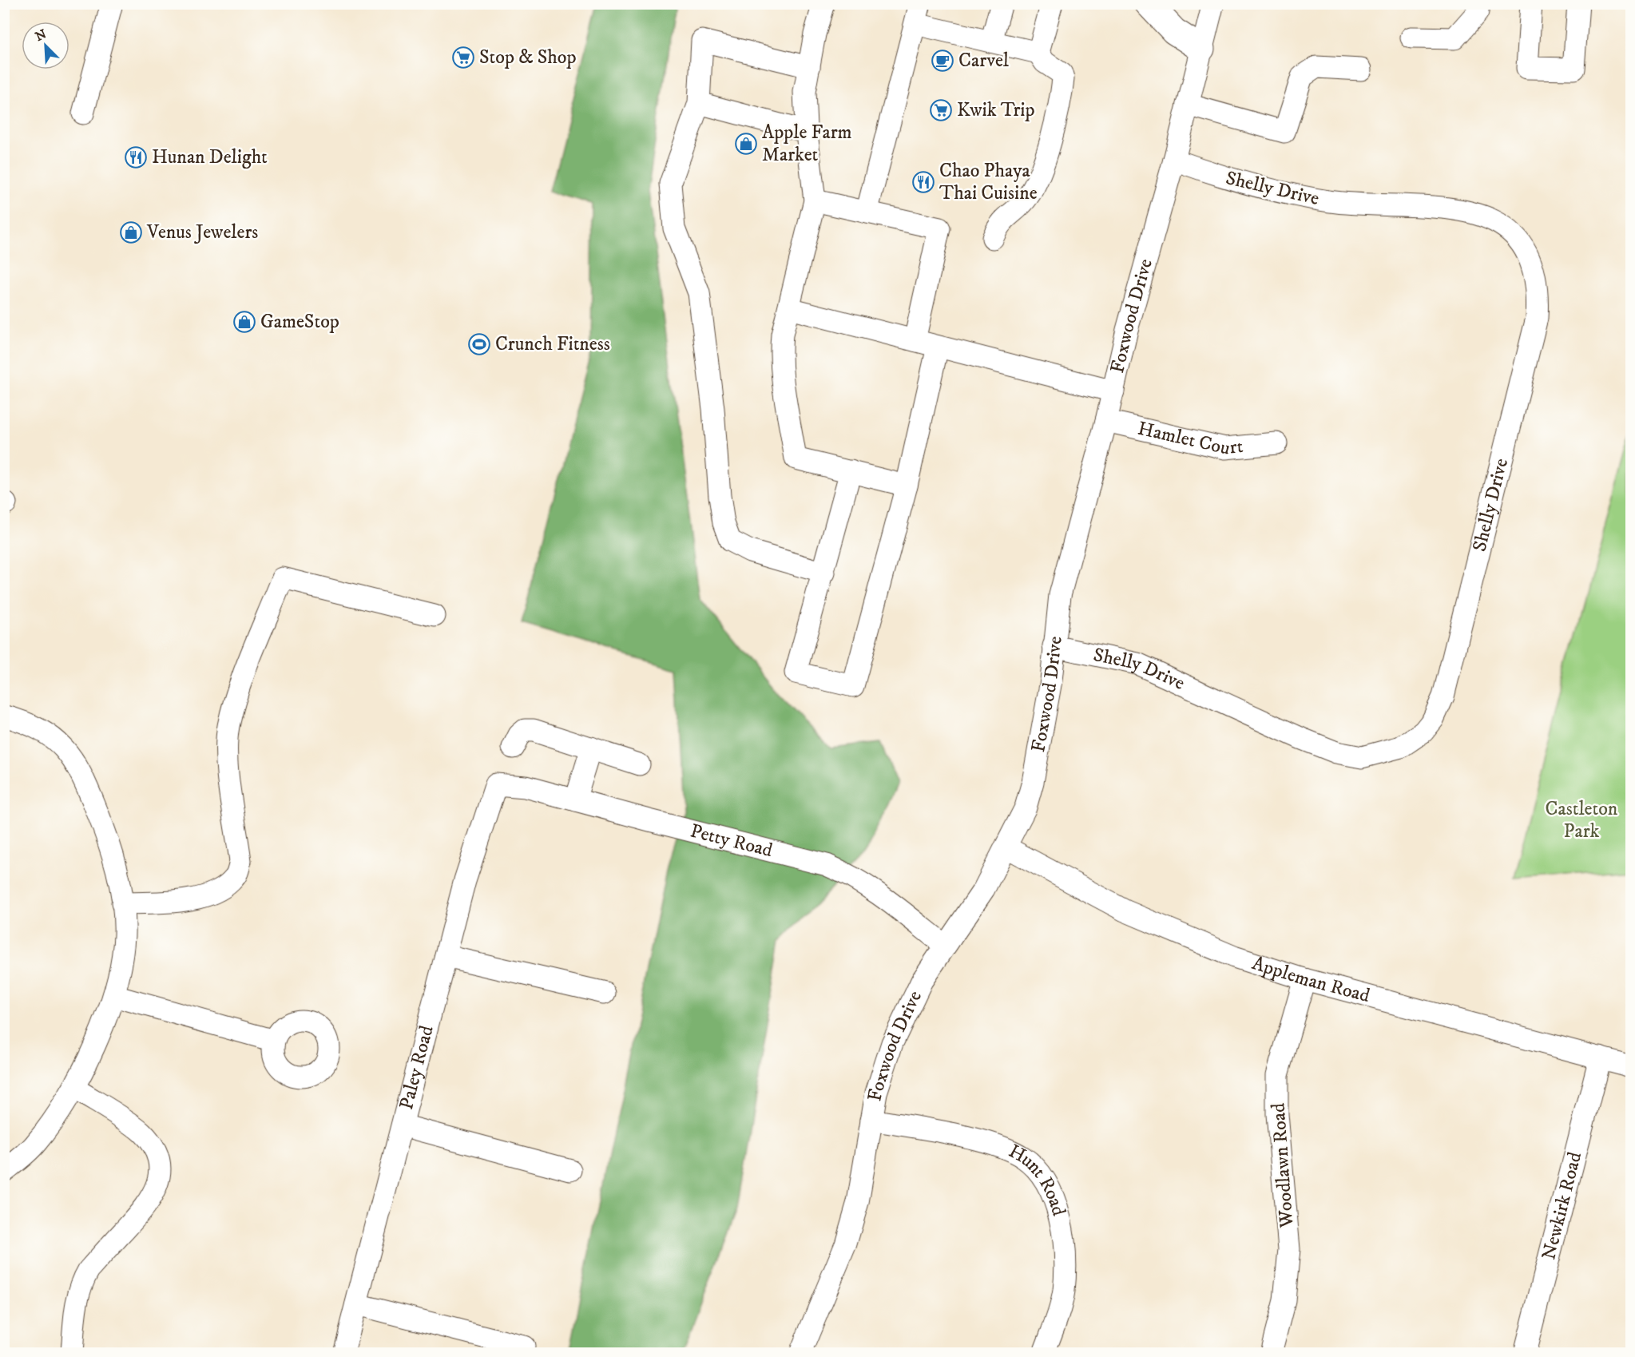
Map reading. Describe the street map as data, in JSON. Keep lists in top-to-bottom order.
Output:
{
  "streets": {
    "street": [
      "Shelly Drive",
      "Foxwood Drive",
      "Hamlet Court",
      "Petty Road",
      "Appleman Road",
      "Paley Road",
      "Woodlawn Road",
      "Hunt Road",
      "Newkirk Road"
    ]
  },
  "crossings": [
    ["Shelly Drive", "Foxwood Drive"],
    ["Foxwood Drive", "Hamlet Court"],
    ["Foxwood Drive", "Petty Road"],
    ["Foxwood Drive", "Appleman Road"],
    ["Foxwood Drive", "Hunt Road"],
    ["Petty Road", "Paley Road"],
    ["Appleman Road", "Woodlawn Road"],
    ["Appleman Road", "Newkirk Road"]
  ],
  "parks": ["Castleton Park"],
  "places": {
    "supermarket": ["Stop & Shop", "Kwik Trip"],
    "cafe": ["Carvel"],
    "shop": ["Apple Farm Market", "Venus Jewelers", "GameStop"],
    "restaurant": ["Hunan Delight", "Chao Phaya Thai Cuisine"],
    "sports": ["Crunch Fitness"]
  },
  "north": "top left"
}
